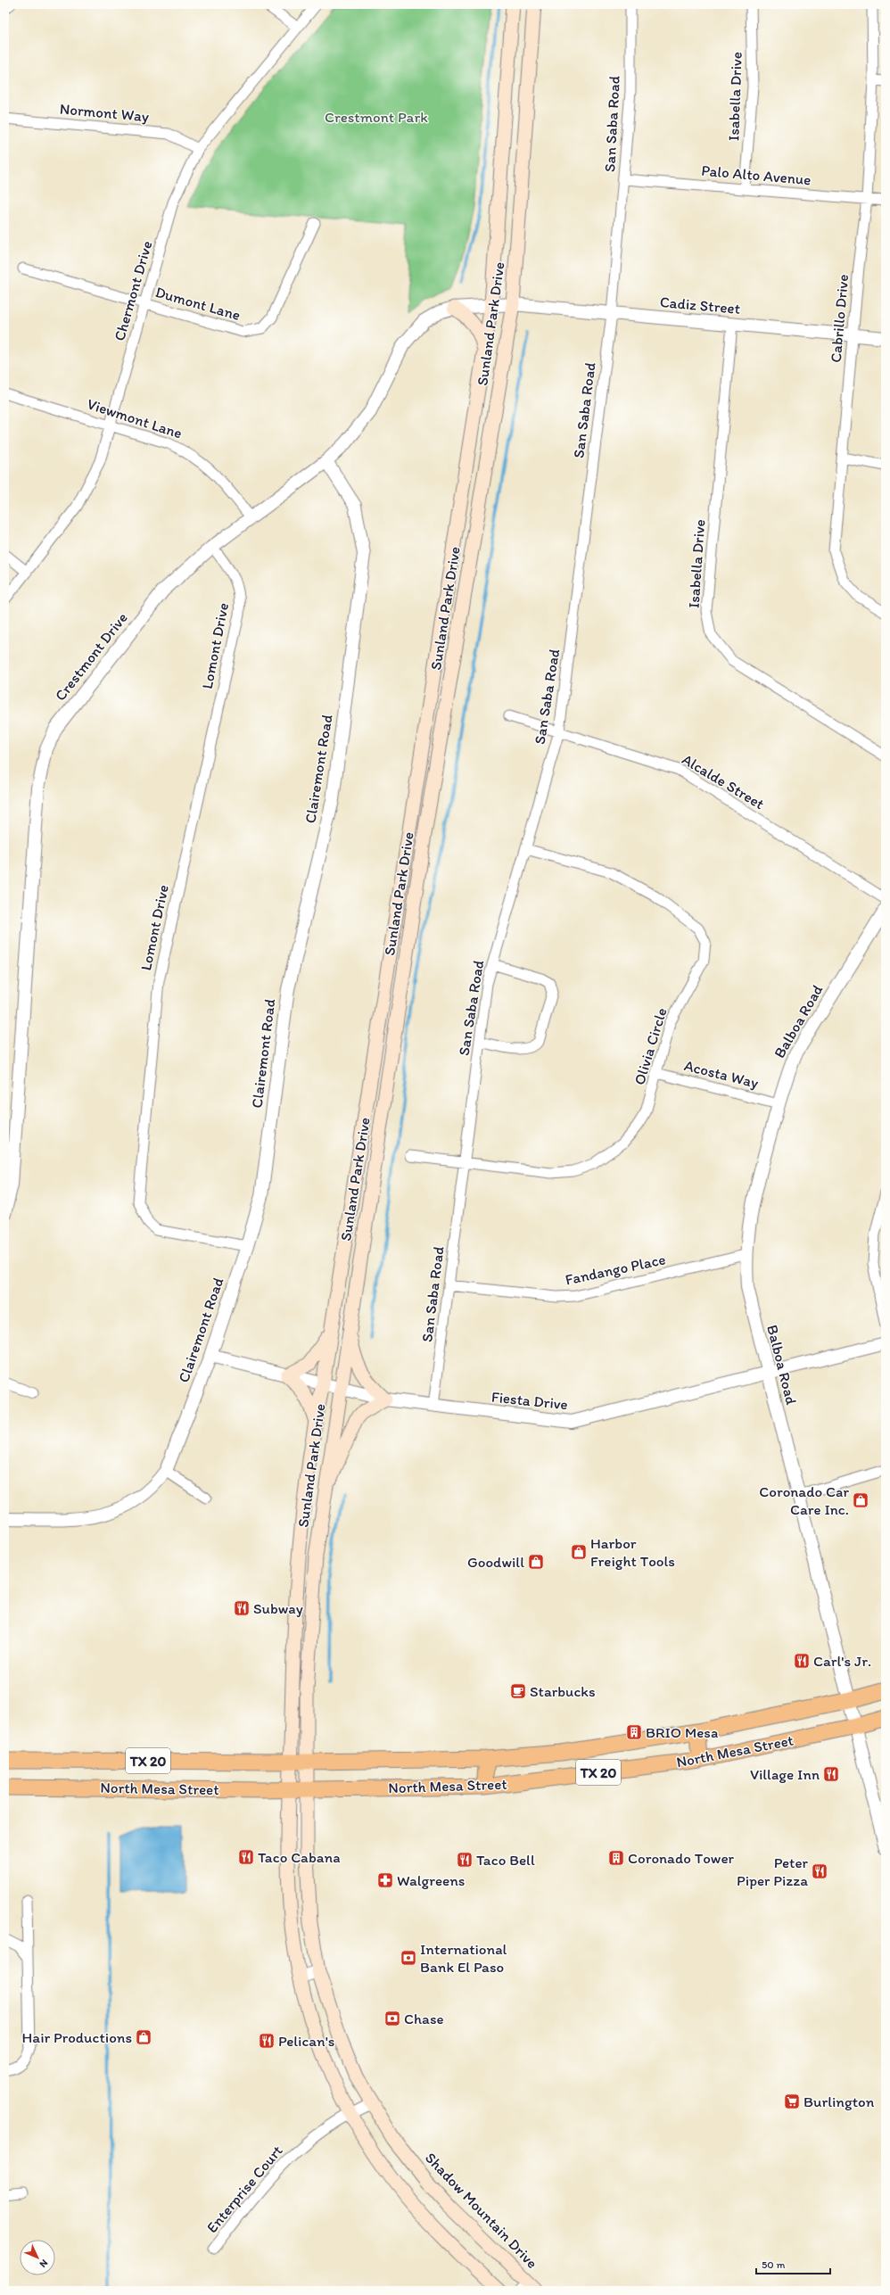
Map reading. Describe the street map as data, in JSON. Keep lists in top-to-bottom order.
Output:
{
  "streets": {
    "main road": [
      "Sunland Park Drive",
      "North Mesa Street",
      "TX 20",
      "Shadow Mountain Drive"
    ],
    "street": [
      "Isabella Drive",
      "Normont Way",
      "San Saba Road",
      "Palo Alto Avenue",
      "Chermont Drive",
      "Dumont Lane",
      "Cadiz Street",
      "Cabrillo Drive",
      "Viewmont Lane",
      "Lomont Drive",
      "Crestmont Drive",
      "Clairemont Road",
      "Alcalde Street",
      "Balboa Road",
      "Olivia Circle",
      "Acosta Way",
      "Fandango Place",
      "Fiesta Drive",
      "Enterprise Court"
    ]
  },
  "crossings": [
    ["Isabella Drive", "Palo Alto Avenue"],
    ["Isabella Drive", "Cadiz Street"],
    ["Normont Way", "Chermont Drive"],
    ["San Saba Road", "Palo Alto Avenue"],
    ["San Saba Road", "Cadiz Street"],
    ["San Saba Road", "Alcalde Street"],
    ["San Saba Road", "Olivia Circle"],
    ["San Saba Road", "Fandango Place"],
    ["San Saba Road", "Fiesta Drive"],
    ["Palo Alto Avenue", "Cabrillo Drive"],
    ["Chermont Drive", "Dumont Lane"],
    ["Chermont Drive", "Viewmont Lane"],
    ["Cadiz Street", "Cabrillo Drive"],
    ["Cadiz Street", "Sunland Park Drive"],
    ["Cadiz Street", "Crestmont Drive"],
    ["Sunland Park Drive", "Crestmont Drive"],
    ["Sunland Park Drive", "Fiesta Drive"],
    ["Sunland Park Drive", "North Mesa Street"],
    ["Sunland Park Drive", "Shadow Mountain Drive"],
    ["Viewmont Lane", "Crestmont Drive"],
    ["Lomont Drive", "Crestmont Drive"],
    ["Lomont Drive", "Clairemont Road"],
    ["Crestmont Drive", "Clairemont Road"],
    ["Clairemont Road", "Fiesta Drive"],
    ["Balboa Road", "Acosta Way"],
    ["Balboa Road", "Fandango Place"],
    ["Balboa Road", "Fiesta Drive"],
    ["Balboa Road", "North Mesa Street"],
    ["Olivia Circle", "Acosta Way"],
    ["North Mesa Street", "Shadow Mountain Drive"],
    ["Enterprise Court", "Shadow Mountain Drive"]
  ],
  "parks": ["Crestmont Park"],
  "places": {
    "shop": [
      "Coronado Car Care Inc.",
      "Harbor Freight Tools",
      "Goodwill",
      "Hair Productions"
    ],
    "restaurant": [
      "Subway",
      "Carl's Jr.",
      "Village Inn",
      "Taco Cabana",
      "Taco Bell",
      "Peter Piper Pizza",
      "Pelican's"
    ],
    "cafe": ["Starbucks"],
    "building": ["BRIO Mesa", "Coronado Tower"],
    "pharmacy": ["Walgreens"],
    "bank": ["International Bank El Paso", "Chase"],
    "supermarket": ["Burlington"]
  },
  "scale_bar": "50 m",
  "north": "bottom right"
}
